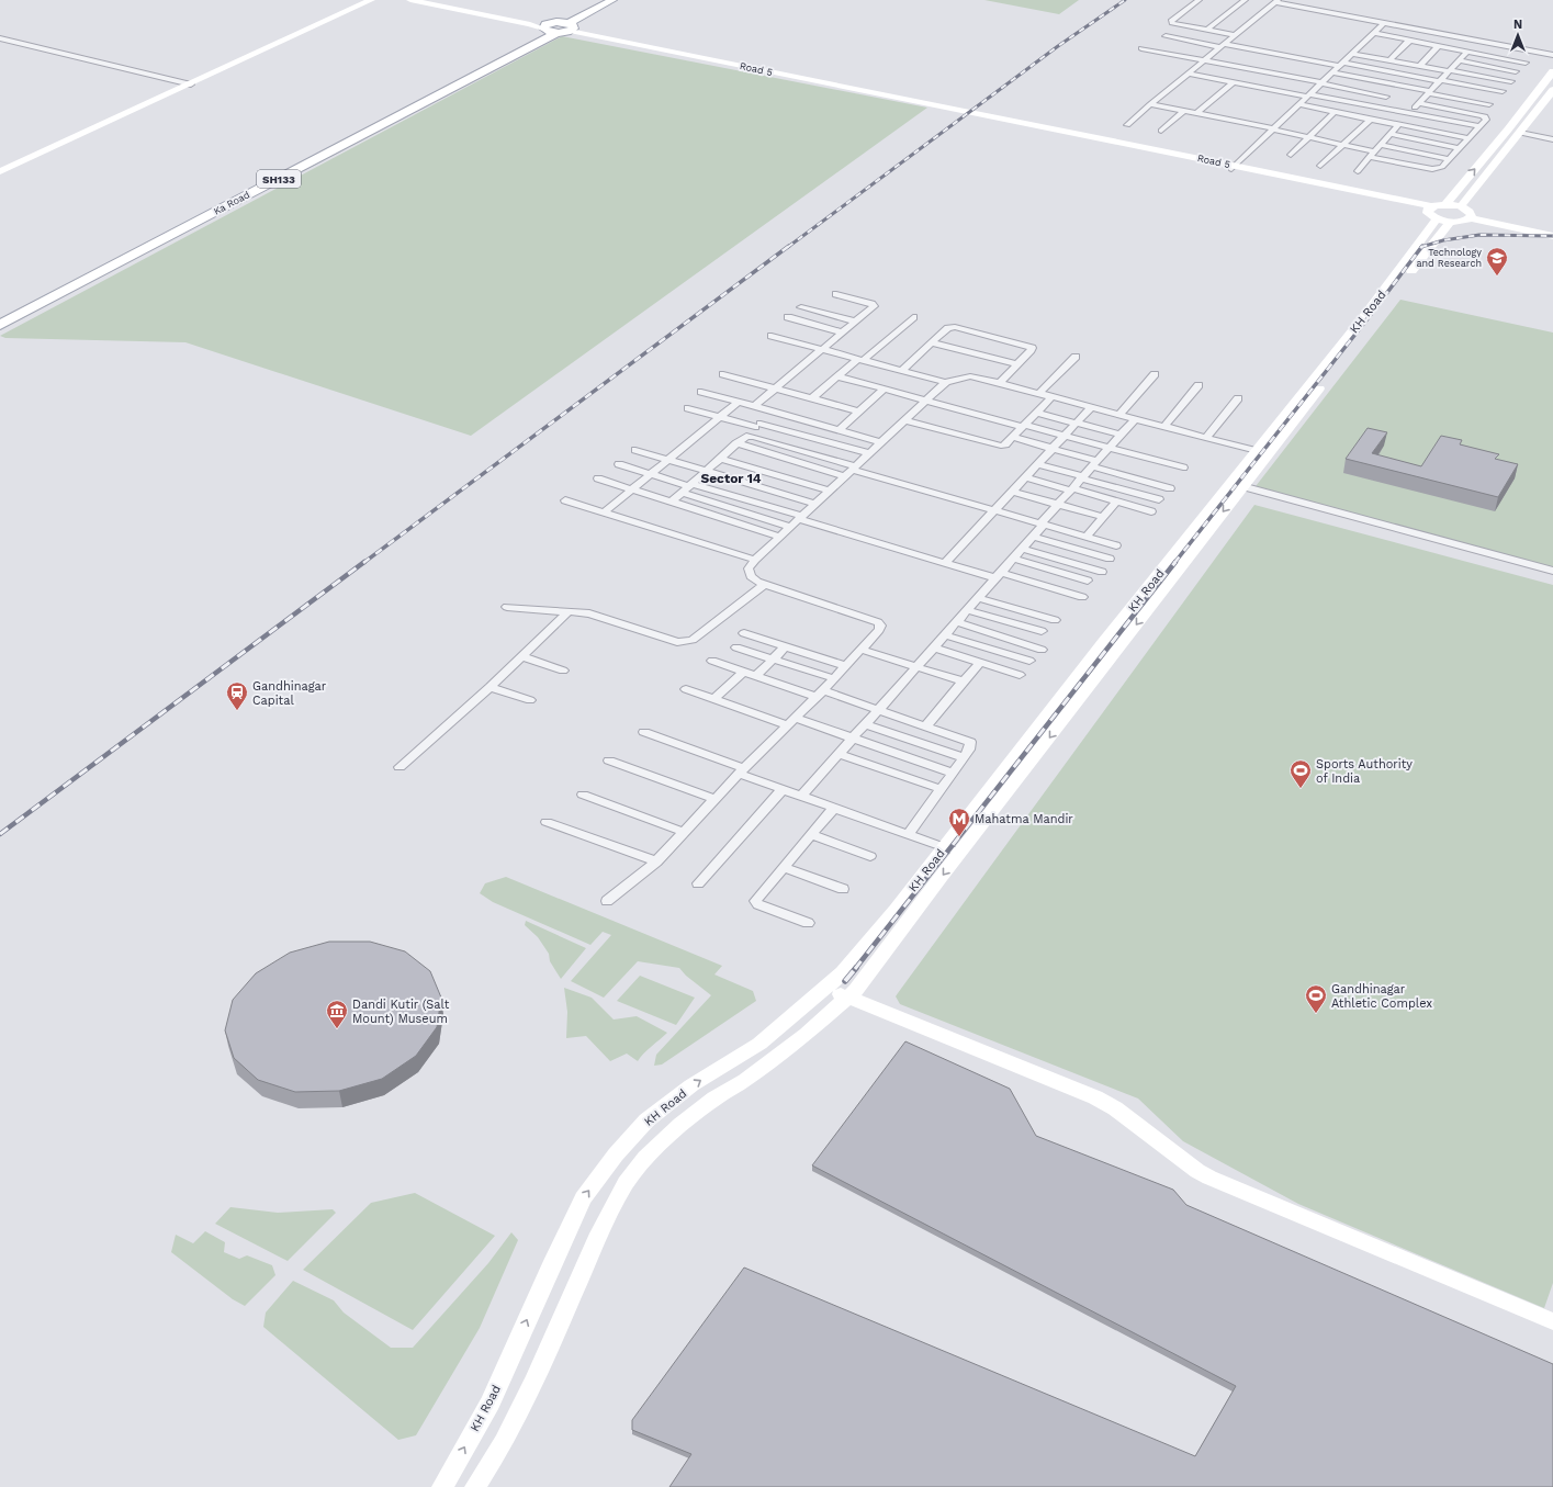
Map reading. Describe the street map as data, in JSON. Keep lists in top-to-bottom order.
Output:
{
  "streets": {
    "main road": [
      "Road 5",
      "SH133",
      "Ka Road",
      "KH Road"
    ]
  },
  "crossings": [
    ["Road 5", "Ka Road"],
    ["Road 5", "KH Road"]
  ],
  "districts": ["Sector 14"],
  "places": {
    "school or university": ["Technology and Research"],
    "station": ["Gandhinagar Capital"],
    "sports": ["Sports Authority of India", "Gandhinagar Athletic Complex"],
    "metro station": ["Mahatma Mandir"],
    "museum": ["Dandi Kutir (Salt Mount) Museum"]
  },
  "north": "top"
}
